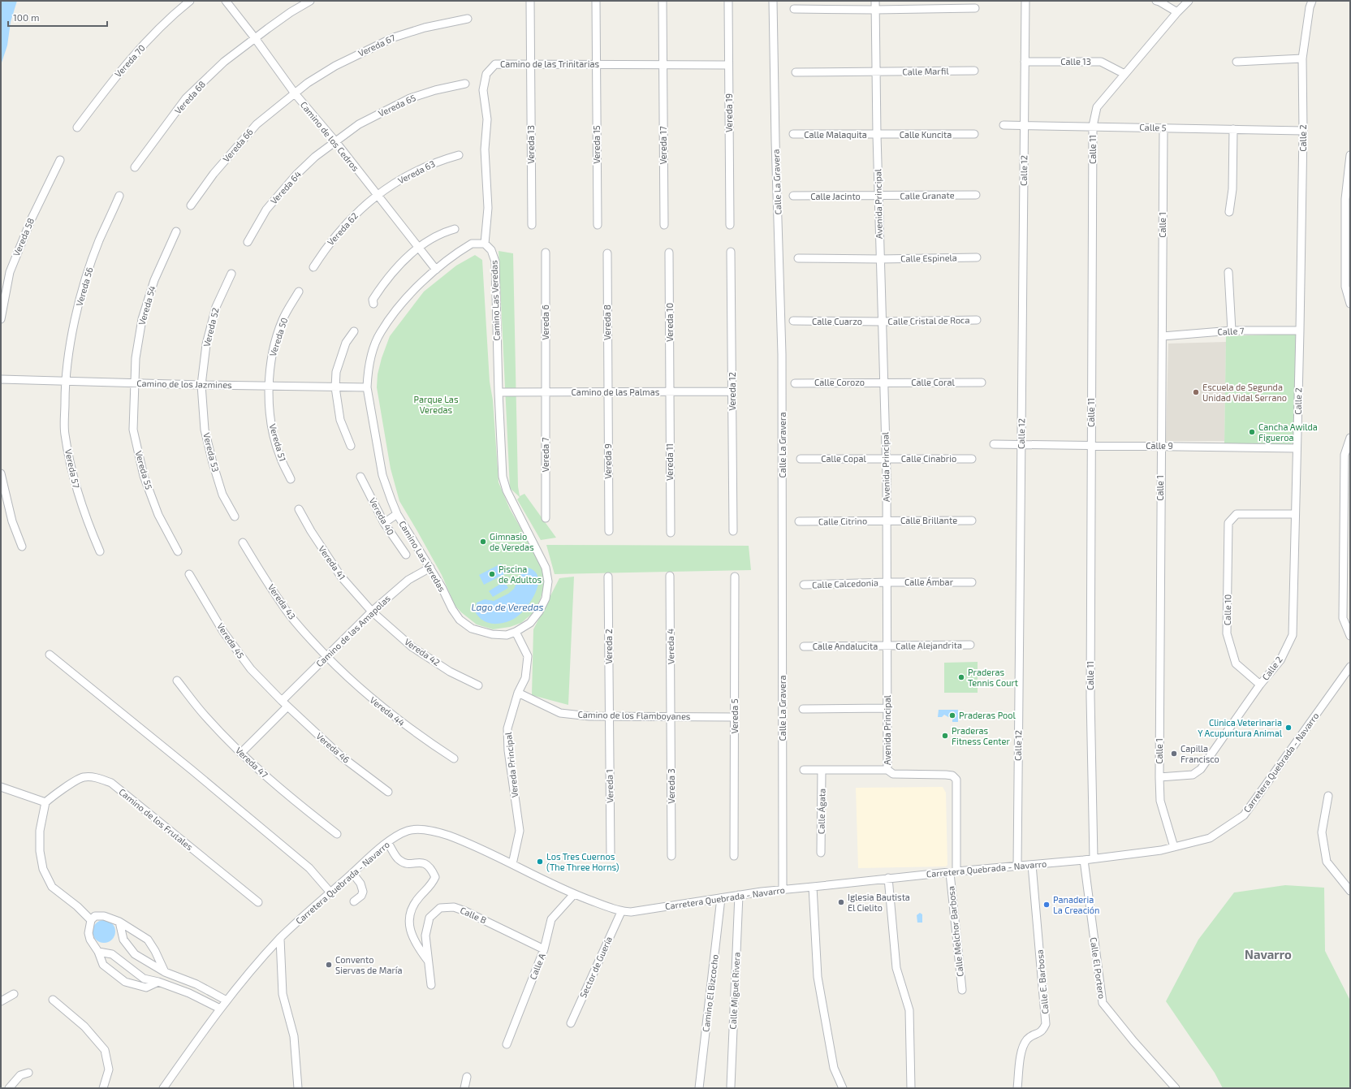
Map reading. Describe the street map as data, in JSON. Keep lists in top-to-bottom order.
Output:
{
  "streets": {
    "street": [
      "Vereda 67",
      "Vereda 70",
      "Calle 13",
      "Camino de las Trinitarias",
      "Calle Marfil",
      "Vereda 68",
      "Vereda 65",
      "Vereda 19",
      "Calle 5",
      "Calle Malaquita",
      "Calle Kuncita",
      "Camino de los Cedros",
      "Calle 2",
      "Vereda 13",
      "Vereda 15",
      "Vereda 66",
      "Vereda 17",
      "Calle 11",
      "Calle 12",
      "Vereda 63",
      "Calle La Gravera",
      "Vereda 64",
      "Calle Granate",
      "Calle Jacinto",
      "Avenida Principal",
      "Calle 1",
      "Vereda 62",
      "Vereda 58",
      "Calle Espinela",
      "Vereda 56",
      "Camino Las Veredas",
      "Vereda 54",
      "Calle Cristal de Roca",
      "Calle Cuarzo",
      "Vereda 6",
      "Vereda 8",
      "Vereda 10",
      "Vereda 52",
      "Calle 7",
      "Vereda 50",
      "Calle Corozo",
      "Calle Coral",
      "Camino de los Jazmines",
      "Vereda 12",
      "Camino de las Palmas",
      "Vereda 51",
      "Calle 9",
      "Vereda 53",
      "Vereda 7",
      "Calle Copal",
      "Calle Cinabrio",
      "Vereda 9",
      "Vereda 11",
      "Vereda 57",
      "Vereda 55",
      "Vereda 40",
      "Calle Brillante",
      "Calle Citrino",
      "Vereda 41",
      "Calle Ámbar",
      "Calle Calcedonia",
      "Vereda 43",
      "Calle 10",
      "Camino de las Amapolas",
      "Vereda 45",
      "Calle Alejandrita",
      "Vereda 2",
      "Vereda 4",
      "Calle Andalucita",
      "Vereda 42",
      "Vereda 44",
      "Camino de los Flamboyanes",
      "Vereda 5",
      "Vereda 46",
      "Vereda 47",
      "Carretera Quebrada - Navarro",
      "Vereda Principal",
      "Vereda 1",
      "Vereda 3",
      "Calle Ágata",
      "Camino de los Frutales",
      "Calle B",
      "Calle Melchor Barbosa",
      "Calle A",
      "Sector de Guería",
      "Calle El Portero",
      "Calle E. Barbosa",
      "Calle Miguel Rivera",
      "Camino El Bizcocho"
    ]
  },
  "crossings": [
    ["Vereda 67", "Camino de los Cedros"],
    ["Vereda 67", "Vereda 66"],
    ["Calle 13", "Calle 11"],
    ["Calle 13", "Calle 12"],
    ["Camino de las Trinitarias", "Vereda 19"],
    ["Camino de las Trinitarias", "Vereda 13"],
    ["Camino de las Trinitarias", "Vereda 15"],
    ["Camino de las Trinitarias", "Vereda 17"],
    ["Camino de las Trinitarias", "Camino Las Veredas"],
    ["Calle Marfil", "Avenida Principal"],
    ["Vereda 68", "Camino de los Cedros"],
    ["Vereda 65", "Camino de los Cedros"],
    ["Vereda 65", "Vereda 64"],
    ["Calle 5", "Calle 2"],
    ["Calle 5", "Calle 11"],
    ["Calle 5", "Calle 12"],
    ["Calle 5", "Calle 1"],
    ["Calle Malaquita", "Calle Kuncita"],
    ["Calle Malaquita", "Avenida Principal"],
    ["Calle Kuncita", "Avenida Principal"],
    ["Camino de los Cedros", "Vereda 66"],
    ["Camino de los Cedros", "Vereda 63"],
    ["Camino de los Cedros", "Vereda 64"],
    ["Camino de los Cedros", "Vereda 62"],
    ["Camino de los Cedros", "Camino Las Veredas"],
    ["Calle 2", "Calle 1"],
    ["Calle 2", "Calle 7"],
    ["Calle 2", "Calle 9"],
    ["Calle 2", "Calle 10"],
    ["Calle 11", "Calle 9"],
    ["Calle 11", "Carretera Quebrada - Navarro"],
    ["Calle 12", "Calle 9"],
    ["Calle 12", "Carretera Quebrada - Navarro"],
    ["Vereda 63", "Vereda 62"],
    ["Calle La Gravera", "Carretera Quebrada - Navarro"],
    ["Calle Granate", "Calle Jacinto"],
    ["Calle Granate", "Avenida Principal"],
    ["Calle Jacinto", "Avenida Principal"],
    ["Avenida Principal", "Calle Espinela"],
    ["Avenida Principal", "Calle Cristal de Roca"],
    ["Avenida Principal", "Calle Cuarzo"],
    ["Avenida Principal", "Calle Corozo"],
    ["Avenida Principal", "Calle Coral"],
    ["Avenida Principal", "Calle Copal"],
    ["Avenida Principal", "Calle Cinabrio"],
    ["Avenida Principal", "Calle Brillante"],
    ["Avenida Principal", "Calle Citrino"],
    ["Avenida Principal", "Calle Ámbar"],
    ["Avenida Principal", "Calle Calcedonia"],
    ["Avenida Principal", "Calle Alejandrita"],
    ["Avenida Principal", "Calle Andalucita"],
    ["Avenida Principal", "Carretera Quebrada - Navarro"],
    ["Avenida Principal", "Calle Melchor Barbosa"],
    ["Calle 1", "Calle 7"],
    ["Calle 1", "Calle 9"],
    ["Calle 1", "Carretera Quebrada - Navarro"],
    ["Vereda 56", "Camino de los Jazmines"],
    ["Vereda 56", "Vereda 57"],
    ["Camino Las Veredas", "Camino de los Jazmines"],
    ["Camino Las Veredas", "Camino de las Palmas"],
    ["Camino Las Veredas", "Camino de las Amapolas"],
    ["Camino Las Veredas", "Vereda Principal"],
    ["Vereda 54", "Camino de los Jazmines"],
    ["Vereda 54", "Vereda 55"],
    ["Calle Cristal de Roca", "Calle Cuarzo"],
    ["Vereda 6", "Camino de las Palmas"],
    ["Vereda 6", "Vereda 7"],
    ["Vereda 8", "Camino de las Palmas"],
    ["Vereda 8", "Vereda 9"],
    ["Vereda 10", "Camino de las Palmas"],
    ["Vereda 10", "Vereda 11"],
    ["Vereda 52", "Camino de los Jazmines"],
    ["Vereda 52", "Vereda 53"],
    ["Vereda 50", "Camino de los Jazmines"],
    ["Vereda 50", "Vereda 51"],
    ["Calle Corozo", "Calle Coral"],
    ["Camino de los Jazmines", "Vereda 51"],
    ["Camino de los Jazmines", "Vereda 53"],
    ["Camino de los Jazmines", "Vereda 57"],
    ["Camino de los Jazmines", "Vereda 55"],
    ["Vereda 12", "Camino de las Palmas"],
    ["Camino de las Palmas", "Vereda 7"],
    ["Camino de las Palmas", "Vereda 9"],
    ["Camino de las Palmas", "Vereda 11"],
    ["Calle Copal", "Calle Cinabrio"],
    ["Calle Brillante", "Calle Citrino"],
    ["Vereda 41", "Camino de las Amapolas"],
    ["Vereda 41", "Vereda 42"],
    ["Calle Ámbar", "Calle Calcedonia"],
    ["Vereda 43", "Camino de las Amapolas"],
    ["Vereda 43", "Vereda 44"],
    ["Camino de las Amapolas", "Vereda 45"],
    ["Camino de las Amapolas", "Vereda 42"],
    ["Camino de las Amapolas", "Vereda 44"],
    ["Camino de las Amapolas", "Vereda 46"],
    ["Vereda 45", "Vereda 46"],
    ["Calle Alejandrita", "Calle Andalucita"],
    ["Vereda 2", "Camino de los Flamboyanes"],
    ["Vereda 2", "Vereda 1"],
    ["Vereda 4", "Camino de los Flamboyanes"],
    ["Vereda 4", "Vereda 3"],
    ["Camino de los Flamboyanes", "Vereda 5"],
    ["Camino de los Flamboyanes", "Vereda Principal"],
    ["Camino de los Flamboyanes", "Vereda 1"],
    ["Camino de los Flamboyanes", "Vereda 3"],
    ["Carretera Quebrada - Navarro", "Vereda Principal"],
    ["Carretera Quebrada - Navarro", "Calle Melchor Barbosa"],
    ["Carretera Quebrada - Navarro", "Calle A"],
    ["Carretera Quebrada - Navarro", "Sector de Guería"],
    ["Carretera Quebrada - Navarro", "Calle El Portero"],
    ["Carretera Quebrada - Navarro", "Calle E. Barbosa"],
    ["Carretera Quebrada - Navarro", "Calle Miguel Rivera"],
    ["Carretera Quebrada - Navarro", "Camino El Bizcocho"],
    ["Calle B", "Calle A"]
  ],
  "districts": ["Navarro"],
  "water": ["Lago de Veredas"],
  "parks": ["Parque Las Veredas"],
  "places": [
    "Escuela de Segunda Unidad Vidal Serrano",
    "Cancha Awilda Figueroa",
    "Gimnasio de Veredas",
    "Piscina de Adultos",
    "Praderas Tennis Court",
    "Praderas Pool",
    "Clinica Veterinaria Y Acupuntura Animal",
    "Praderas Fitness Center",
    "Capilla Francisco",
    "Los Tres Cuernos (The Three Horns)",
    "Iglesia Bautista El Cielito",
    "Panaderia La Creación",
    "Convento Siervas de María"
  ],
  "scale_bar": "100 m"
}
